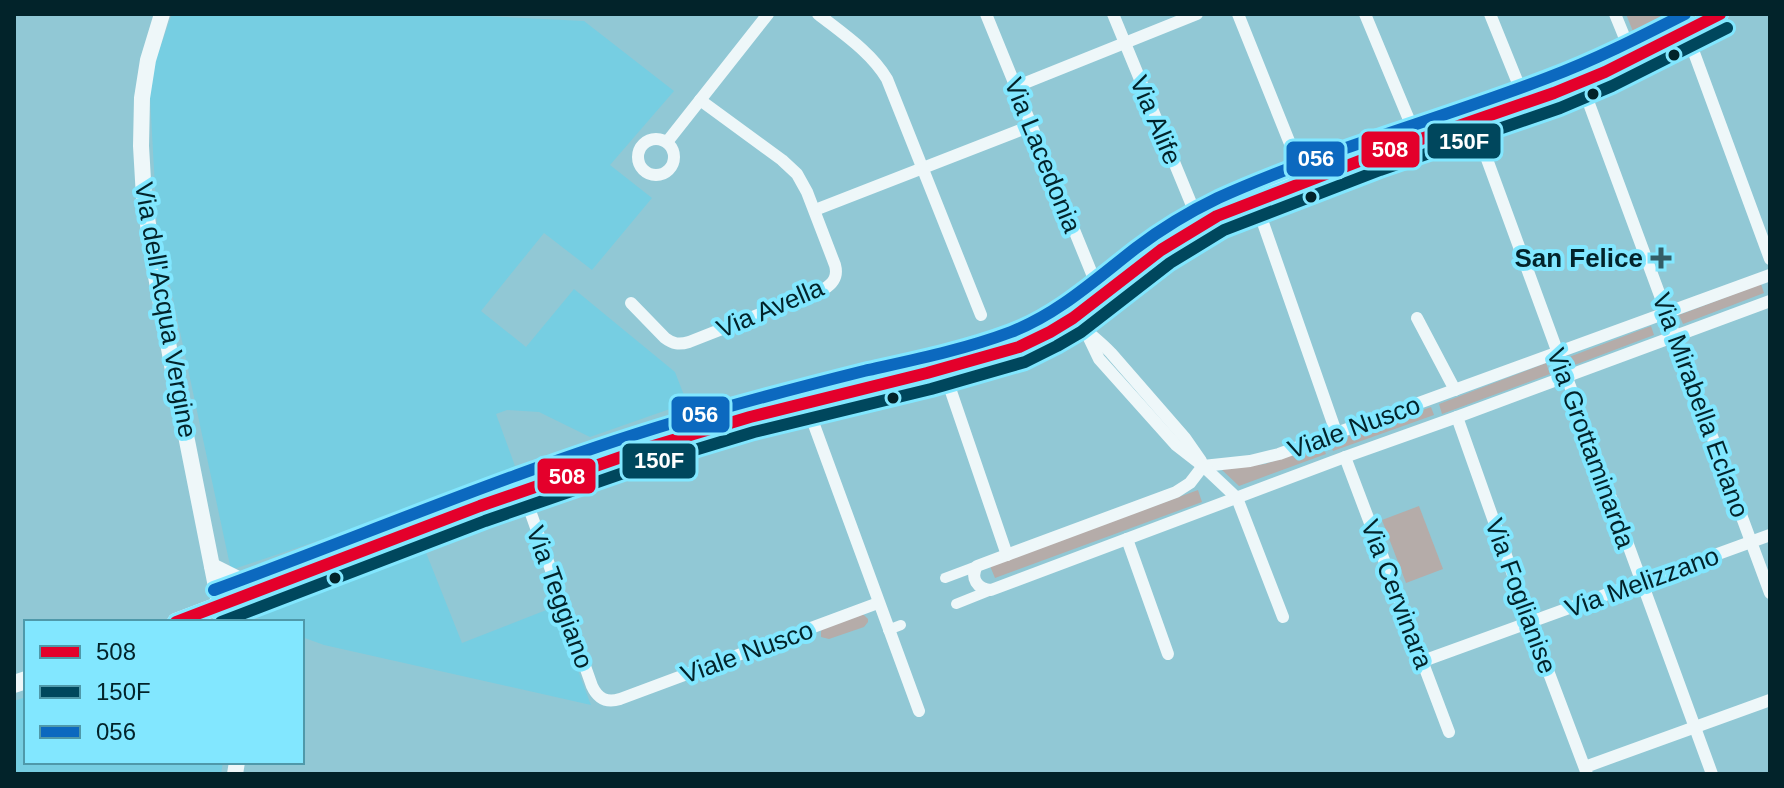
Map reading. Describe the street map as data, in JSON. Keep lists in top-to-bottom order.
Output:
{
  "streets": {
    "street": [
      "Via Alife",
      "Via Lacedonia",
      "Via Avella",
      "Via dell'Acqua Vergine",
      "Via Mirabella Eclano",
      "Viale Nusco",
      "Via Grottaminarda",
      "Via Melizzano",
      "Via Cervinara",
      "Via Foglianise",
      "Via Teggiano"
    ]
  },
  "crossings": [
    ["Via Mirabella Eclano", "Viale Nusco"],
    ["Via Mirabella Eclano", "Via Melizzano"],
    ["Viale Nusco", "Via Grottaminarda"],
    ["Viale Nusco", "Via Cervinara"],
    ["Viale Nusco", "Via Foglianise"],
    ["Viale Nusco", "Via Teggiano"],
    ["Via Grottaminarda", "Via Melizzano"],
    ["Via Melizzano", "Via Cervinara"],
    ["Via Melizzano", "Via Foglianise"]
  ],
  "places": {
    "health": ["San Felice"]
  },
  "lines": ["transit line 508", "transit line 056", "transit line 150F"],
  "legend": ["508", "150F", "056"]
}
